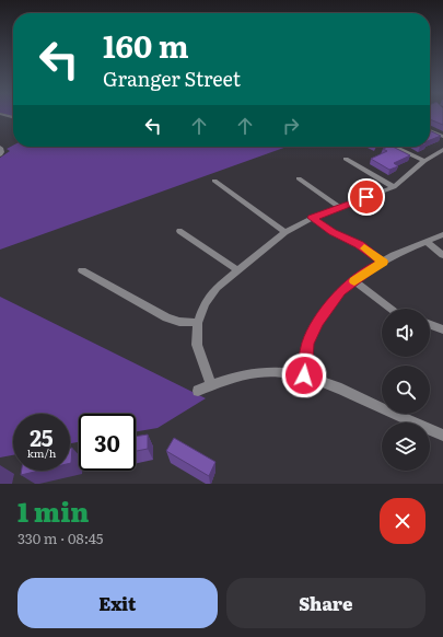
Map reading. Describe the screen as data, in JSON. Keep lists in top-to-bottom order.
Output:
{
  "page": {
    "turn": ["160 m", "Granger Street"],
    "speed": "25 km/h",
    "limit": "30",
    "heading": ["1 min", "330 m · 08:45"],
    "buttons": ["Exit", "Share"]
  }
}
